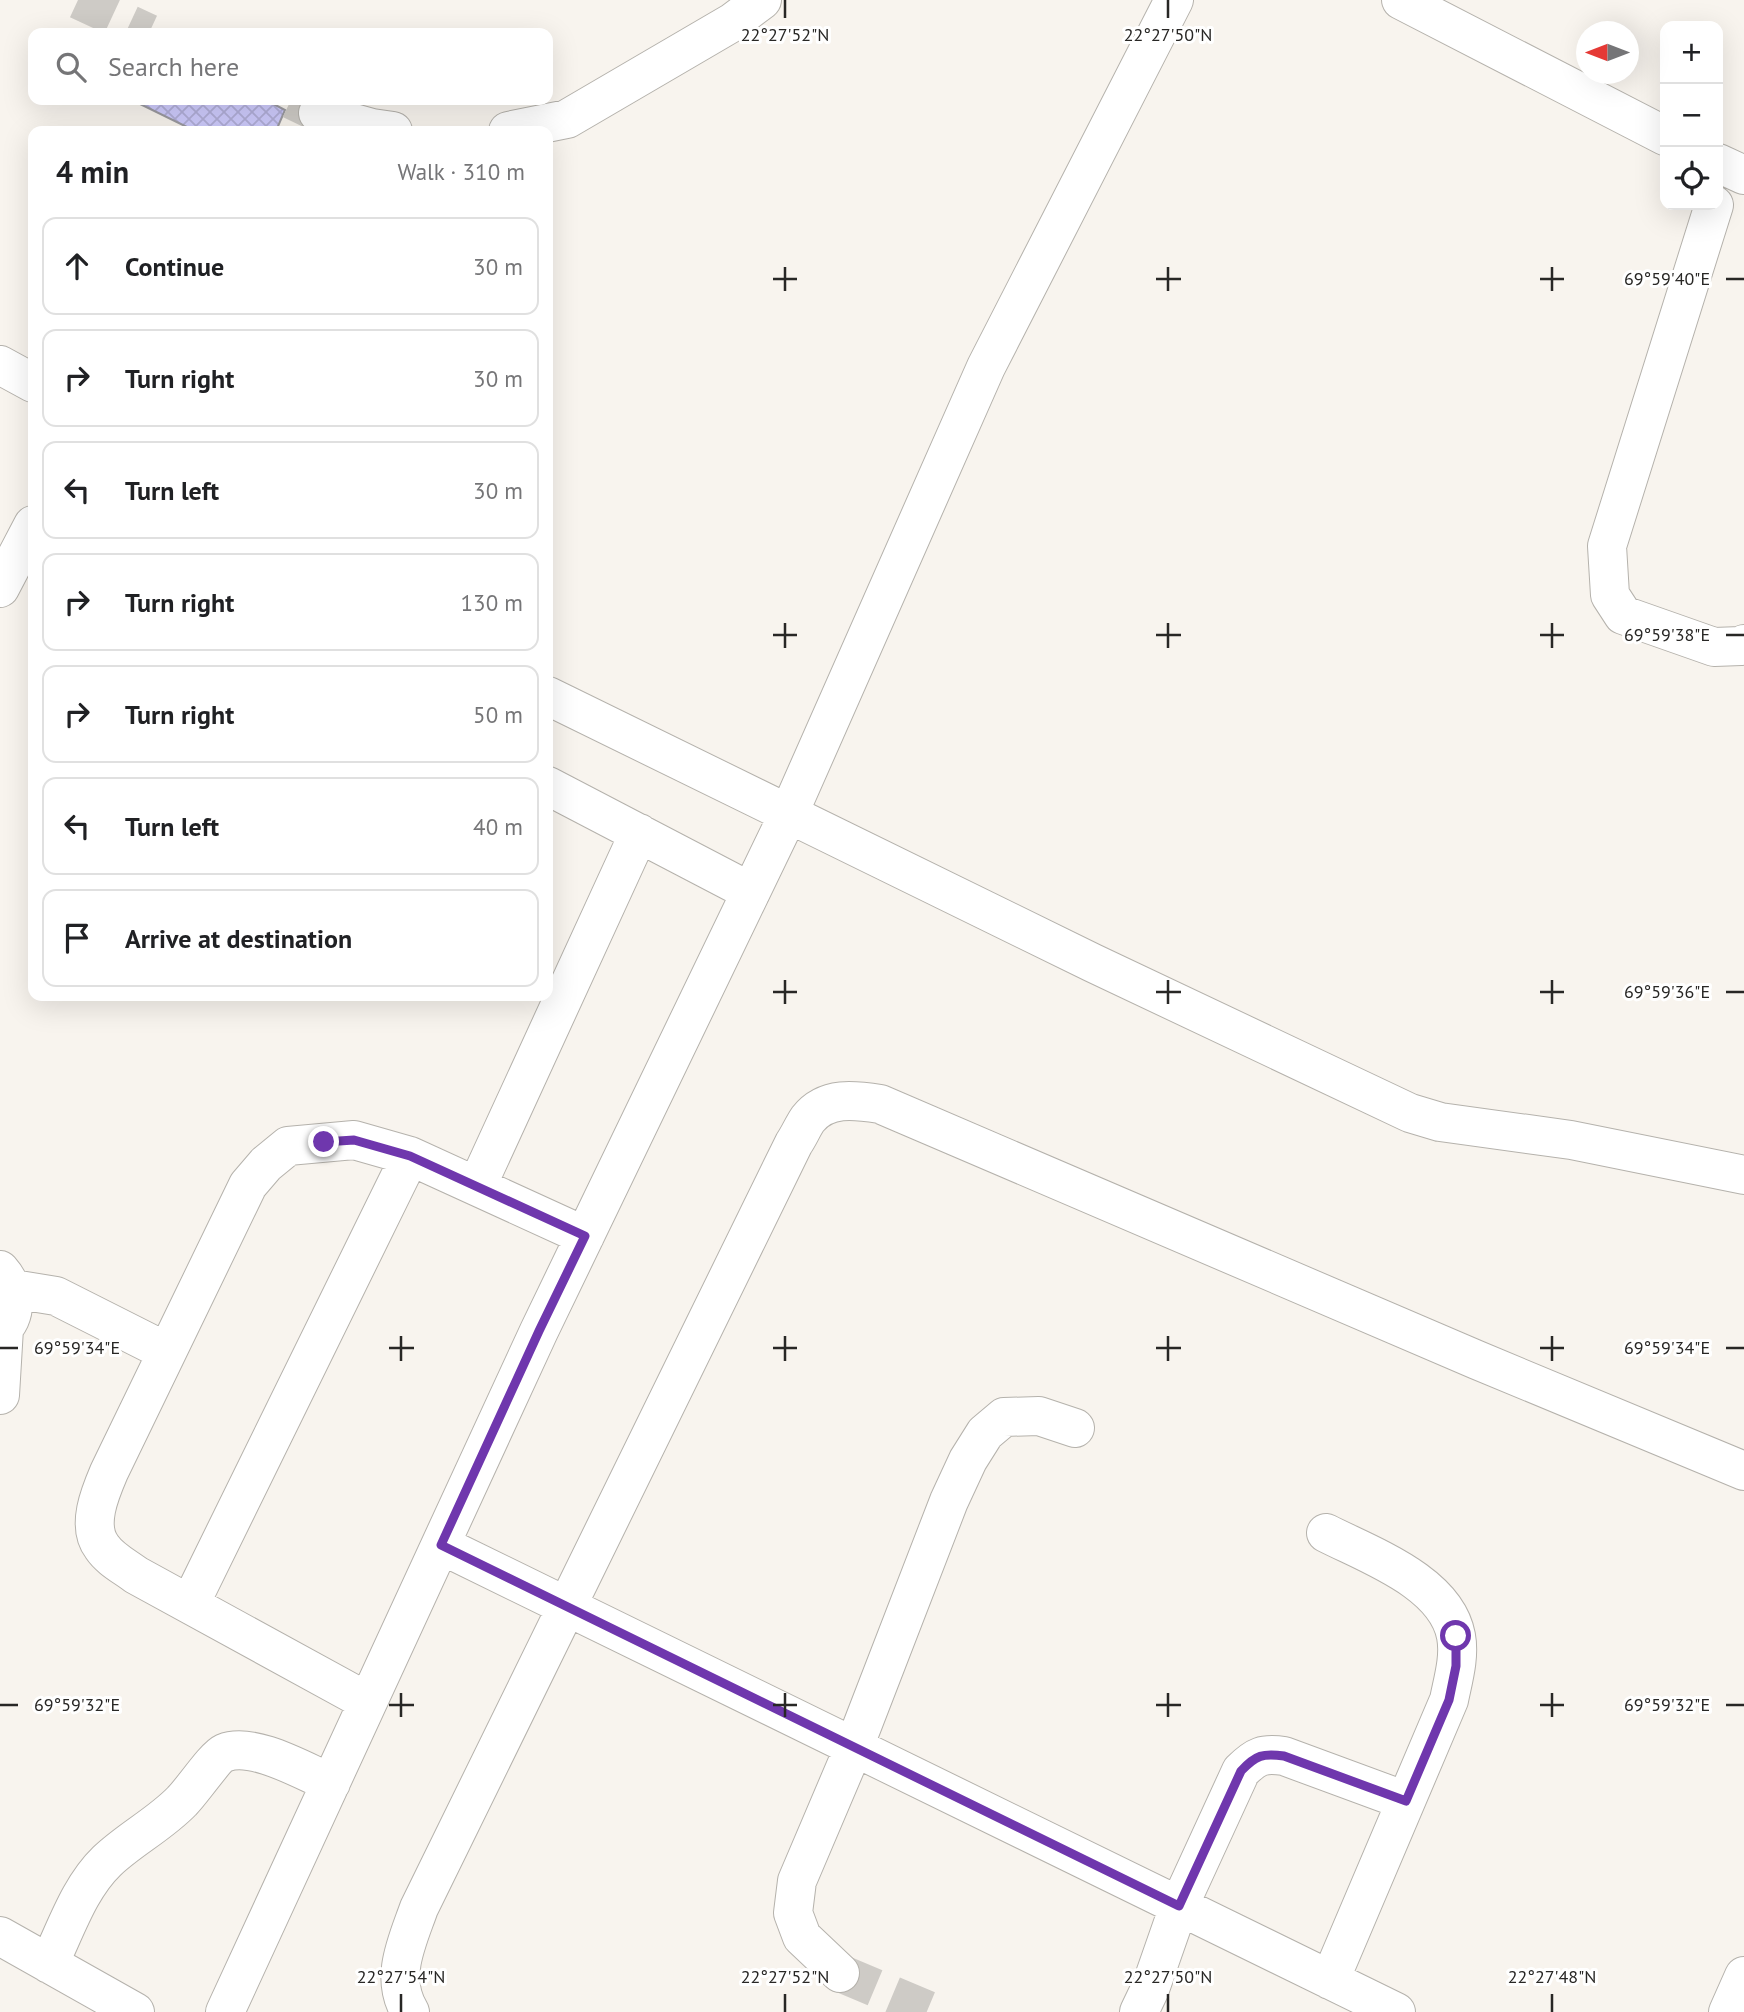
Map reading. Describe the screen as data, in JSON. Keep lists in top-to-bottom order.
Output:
{
  "north": "left",
  "page": {
    "map_buttons": ["+", "−"],
    "search": "Search here",
    "heading": ["4 min", "Walk · 310 m"],
    "list": [
      ["Continue", "30 m"],
      ["Turn right", "30 m"],
      ["Turn left", "30 m"],
      ["Turn right", "130 m"],
      ["Turn right", "50 m"],
      ["Turn left", "40 m"],
      "Arrive at destination"
    ]
  },
  "coordinates": [
    "22°27'52\"N",
    "22°27'50\"N",
    "69°59'40\"E",
    "69°59'38\"E",
    "69°59'36\"E",
    "69°59'34\"E",
    "69°59'32\"E",
    "22°27'54\"N",
    "22°27'48\"N"
  ]
}
